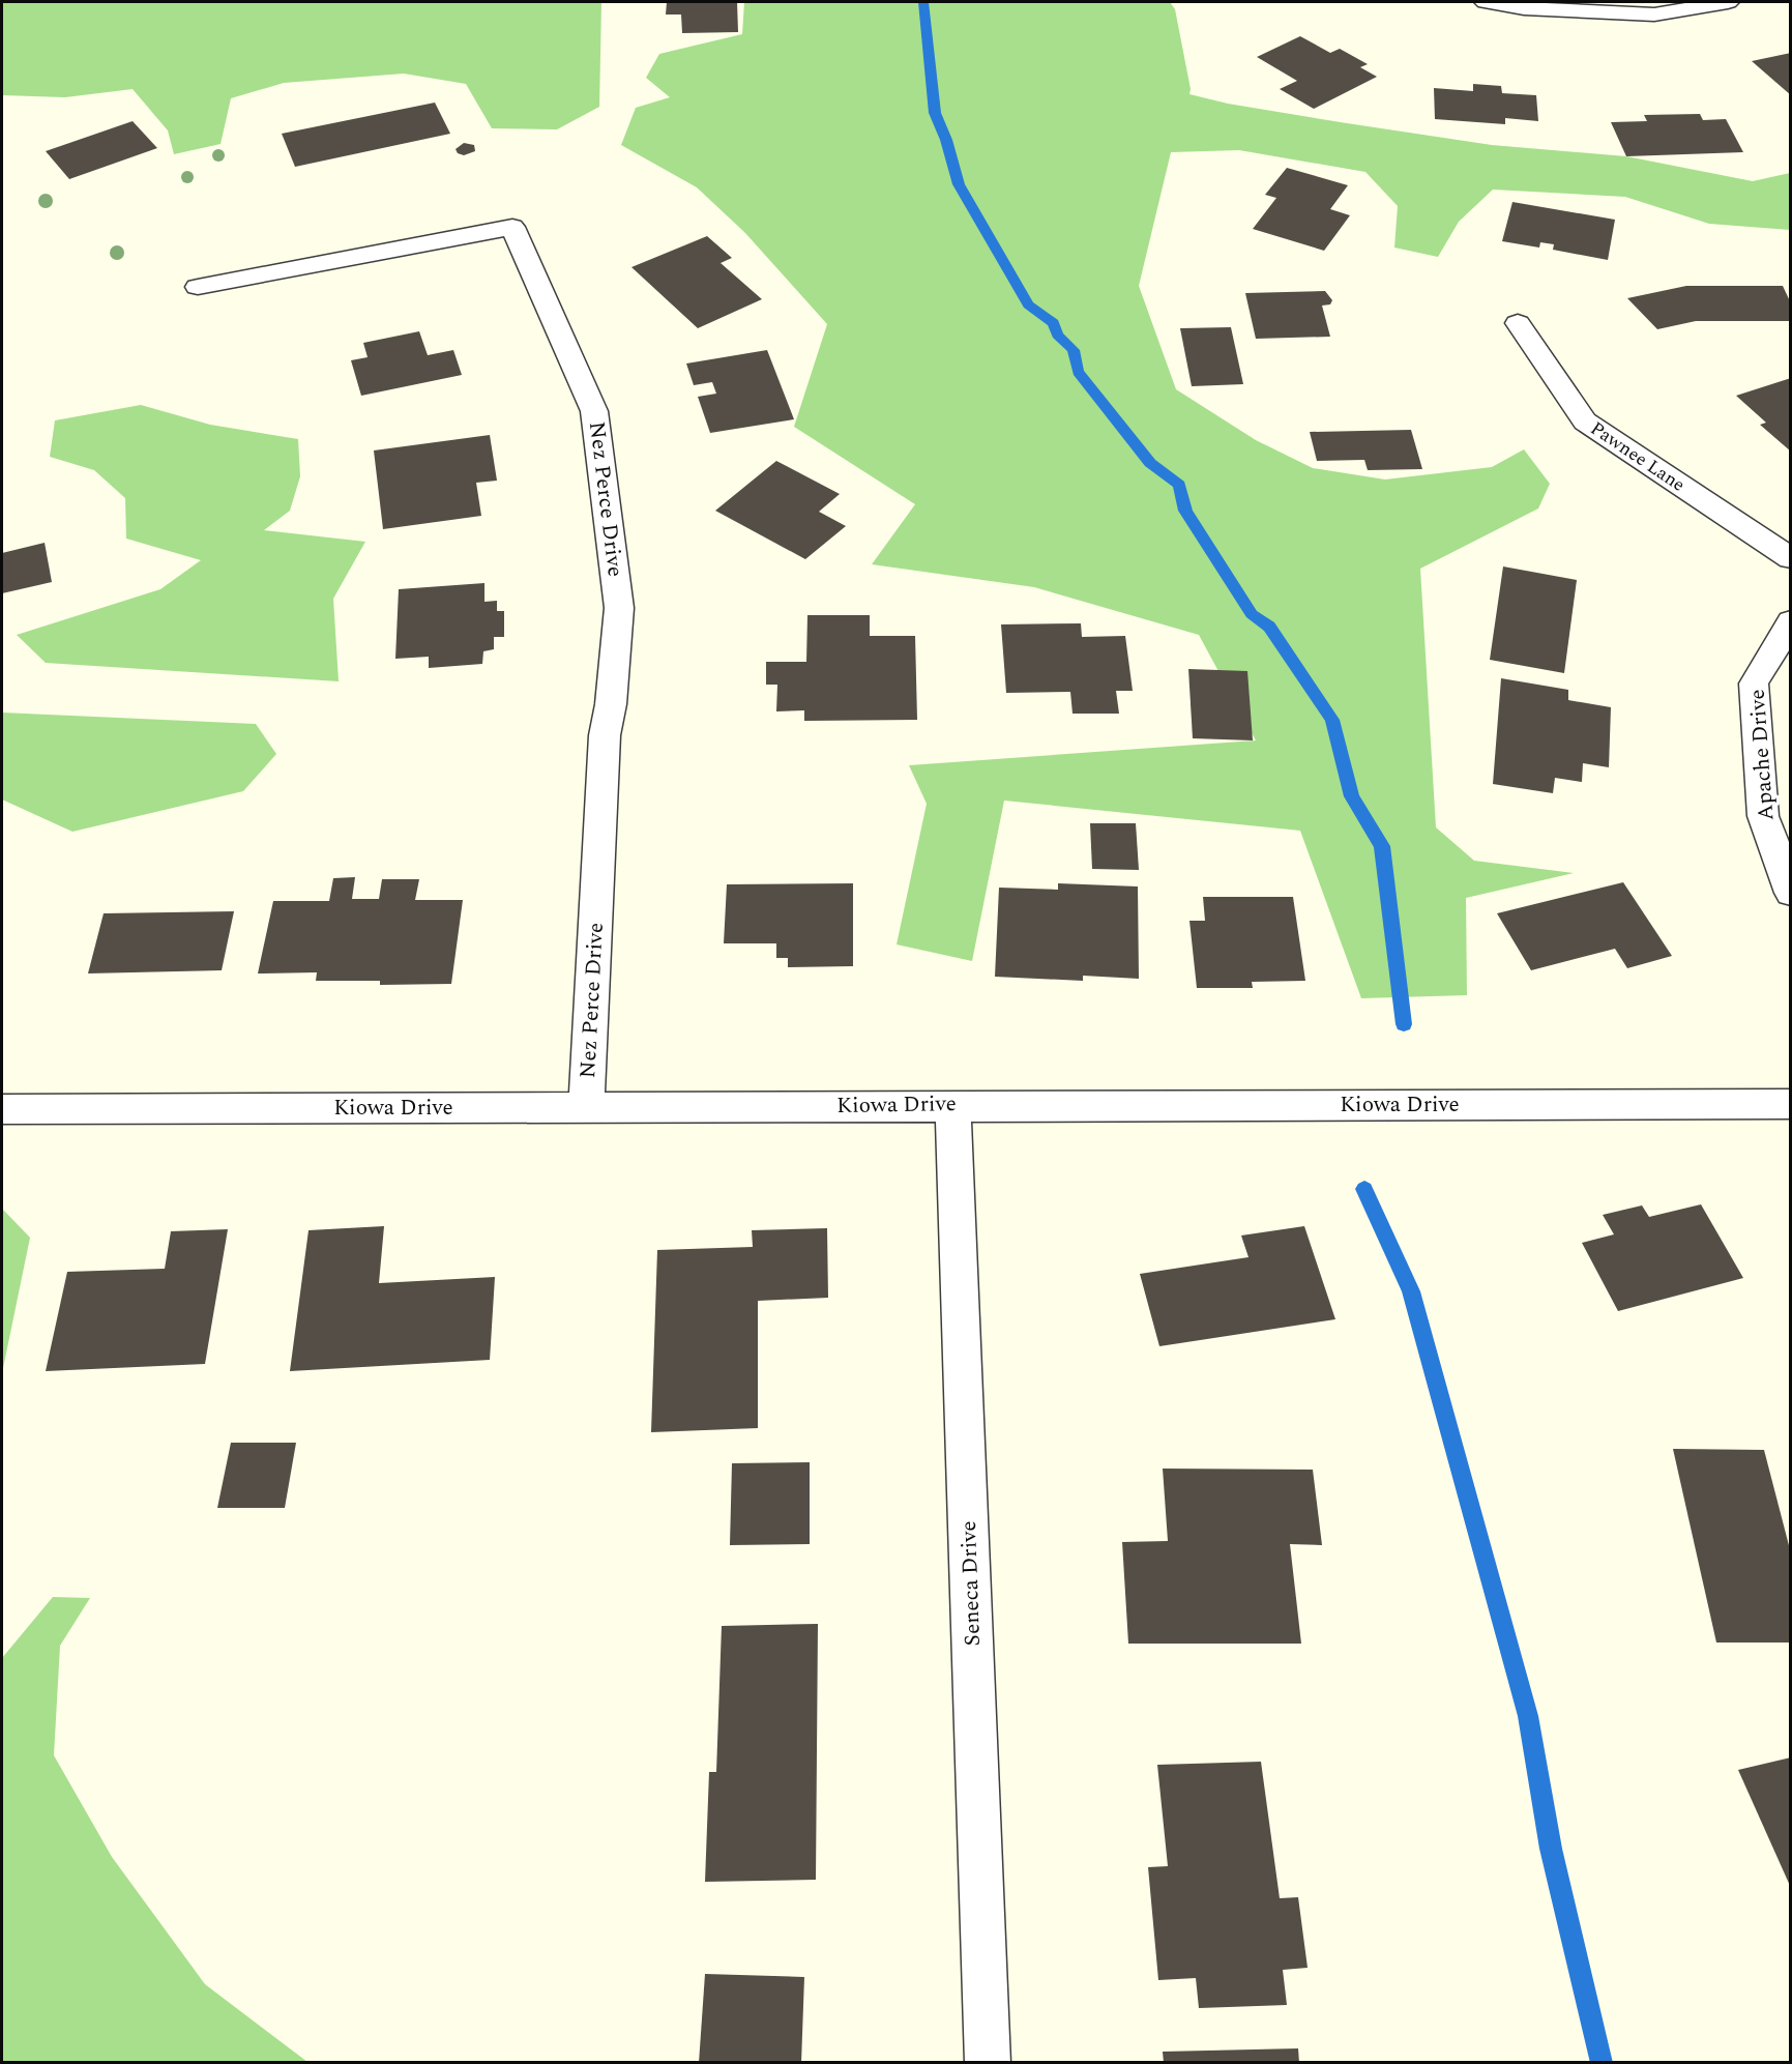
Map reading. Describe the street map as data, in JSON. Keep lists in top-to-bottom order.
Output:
{
  "streets": {
    "street": [
      "Pawnee Lane",
      "Nez Perce Drive",
      "Apache Drive",
      "Kiowa Drive",
      "Seneca Drive"
    ]
  },
  "crossings": [
    ["Nez Perce Drive", "Kiowa Drive"],
    ["Kiowa Drive", "Seneca Drive"]
  ]
}
